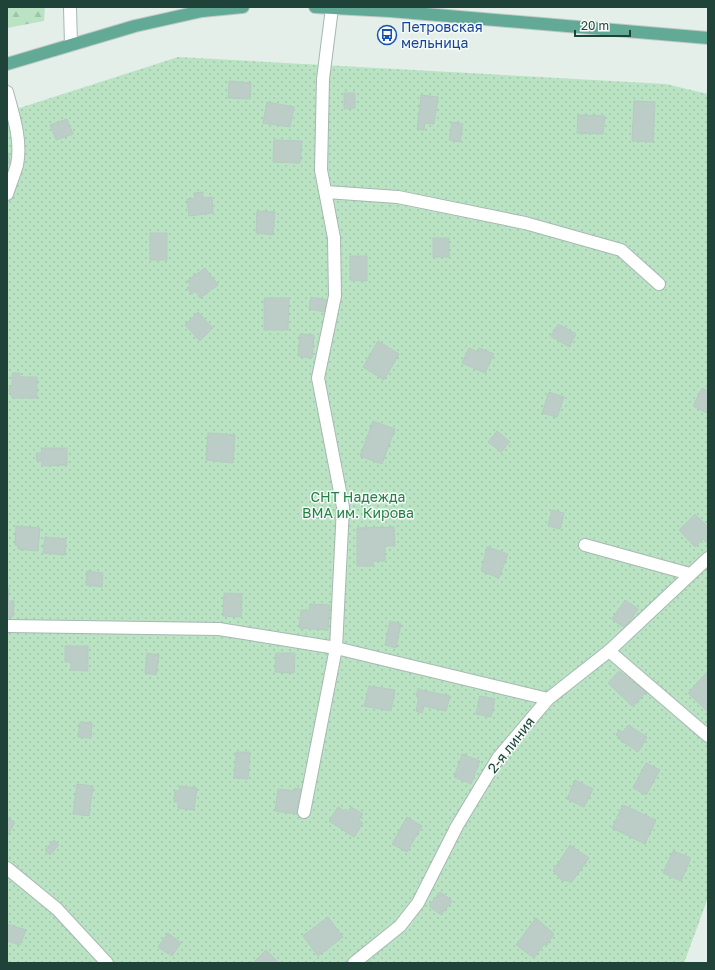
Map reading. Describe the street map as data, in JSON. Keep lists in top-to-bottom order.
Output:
{
  "streets": {
    "street": ["2-я линия"]
  },
  "parks": ["СНТ Надежда ВМА им. Кирова"],
  "places": {
    "bus stop": ["Петровская мельница"]
  },
  "scale_bar": "20 m"
}
